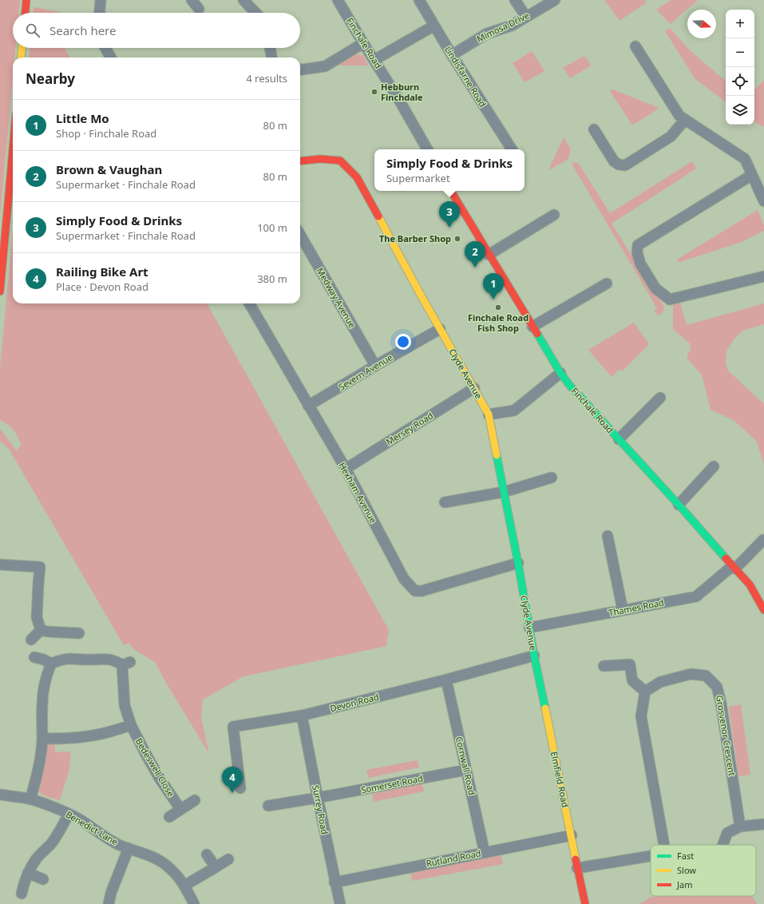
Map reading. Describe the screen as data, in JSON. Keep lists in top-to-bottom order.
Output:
{
  "streets": {
    "street": [
      "Mimosa Drive",
      "Finchale Road",
      "Lindisfarne Road",
      "Medway Avenue",
      "Severn Avenue",
      "Clyde Avenue",
      "Mersey Road",
      "Hexham Avenue",
      "Thames Road",
      "Devon Road",
      "Grosvenor Crescent",
      "Cornwall Road",
      "Bedeswell Close",
      "Elmfield Road",
      "Somerset Road",
      "Surrey Road",
      "Benedict Lane",
      "Rutland Road"
    ]
  },
  "crossings": [
    ["Mimosa Drive", "Lindisfarne Road"],
    ["Finchale Road", "Thames Road"],
    ["Medway Avenue", "Severn Avenue"],
    ["Severn Avenue", "Clyde Avenue"],
    ["Severn Avenue", "Hexham Avenue"],
    ["Clyde Avenue", "Mersey Road"],
    ["Clyde Avenue", "Hexham Avenue"],
    ["Clyde Avenue", "Thames Road"],
    ["Clyde Avenue", "Devon Road"],
    ["Clyde Avenue", "Elmfield Road"],
    ["Mersey Road", "Hexham Avenue"],
    ["Devon Road", "Cornwall Road"],
    ["Devon Road", "Elmfield Road"],
    ["Devon Road", "Surrey Road"],
    ["Cornwall Road", "Somerset Road"],
    ["Cornwall Road", "Rutland Road"],
    ["Elmfield Road", "Rutland Road"],
    ["Somerset Road", "Surrey Road"],
    ["Surrey Road", "Rutland Road"]
  ],
  "places": ["Hebburn Finchdale", "The Barber Shop", "Finchale Road Fish Shop"],
  "legend": ["Fast", "Slow", "Jam"],
  "north": "right",
  "page": {
    "map_buttons": ["+", "−"],
    "search": "Search here",
    "heading": ["Nearby", "4 results"],
    "list": [
      {
        "mark": "1",
        "name": "Little Mo",
        "note": "Shop · Finchale Road",
        "value": "80 m"
      },
      {
        "mark": "2",
        "name": "Brown & Vaughan",
        "note": "Supermarket · Finchale Road",
        "value": "80 m"
      },
      {
        "mark": "3",
        "name": "Simply Food & Drinks",
        "note": "Supermarket · Finchale Road",
        "value": "100 m"
      },
      {
        "mark": "4",
        "name": "Railing Bike Art",
        "note": "Place · Devon Road",
        "value": "380 m"
      }
    ],
    "popup": ["Simply Food & Drinks", "Supermarket"],
    "pins": [
      "3",
      "2",
      "1",
      "4"
    ]
  }
}
